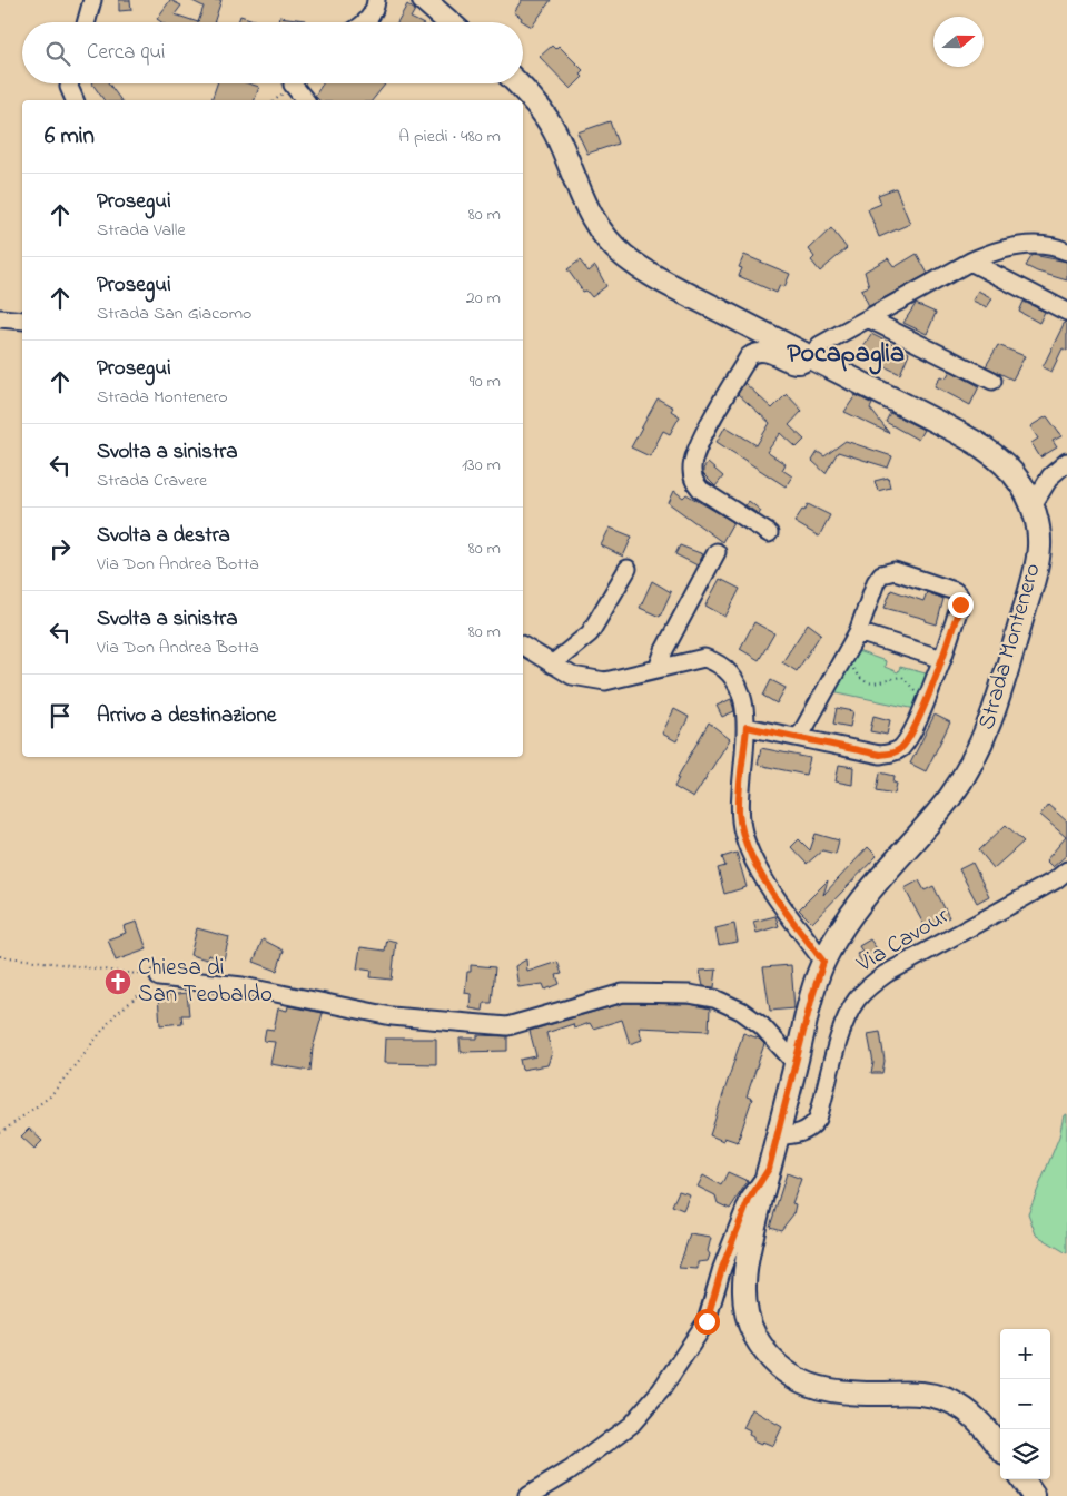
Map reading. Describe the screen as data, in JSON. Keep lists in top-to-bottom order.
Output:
{
  "streets": {
    "main road": ["Strada Montenero"],
    "street": ["Via Cavour"]
  },
  "crossings": [
    ["Strada Montenero", "Via Cavour"]
  ],
  "districts": ["Pocapaglia"],
  "places": {
    "church": ["Chiesa di San Teobaldo"]
  },
  "north": "right",
  "page": {
    "search": "Cerca qui",
    "heading": ["6 min", "A piedi · 480 m"],
    "list": [
      ["Prosegui", "Strada Valle", "80 m"],
      ["Prosegui", "Strada San Giacomo", "20 m"],
      ["Prosegui", "Strada Montenero", "90 m"],
      ["Svolta a sinistra", "Strada Cravere", "130 m"],
      ["Svolta a destra", "Via Don Andrea Botta", "80 m"],
      ["Svolta a sinistra", "Via Don Andrea Botta", "80 m"],
      "Arrivo a destinazione"
    ],
    "map_buttons": ["+", "−"]
  }
}
